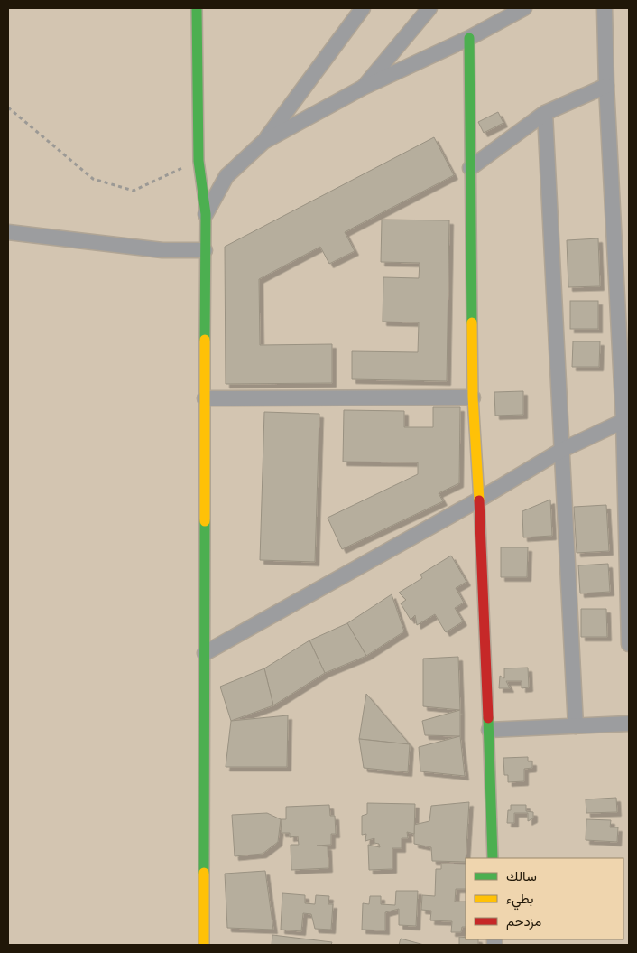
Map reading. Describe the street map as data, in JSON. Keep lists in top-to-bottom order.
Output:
{
  "legend": ["سالك", "بطيء", "مزدحم"]
}
